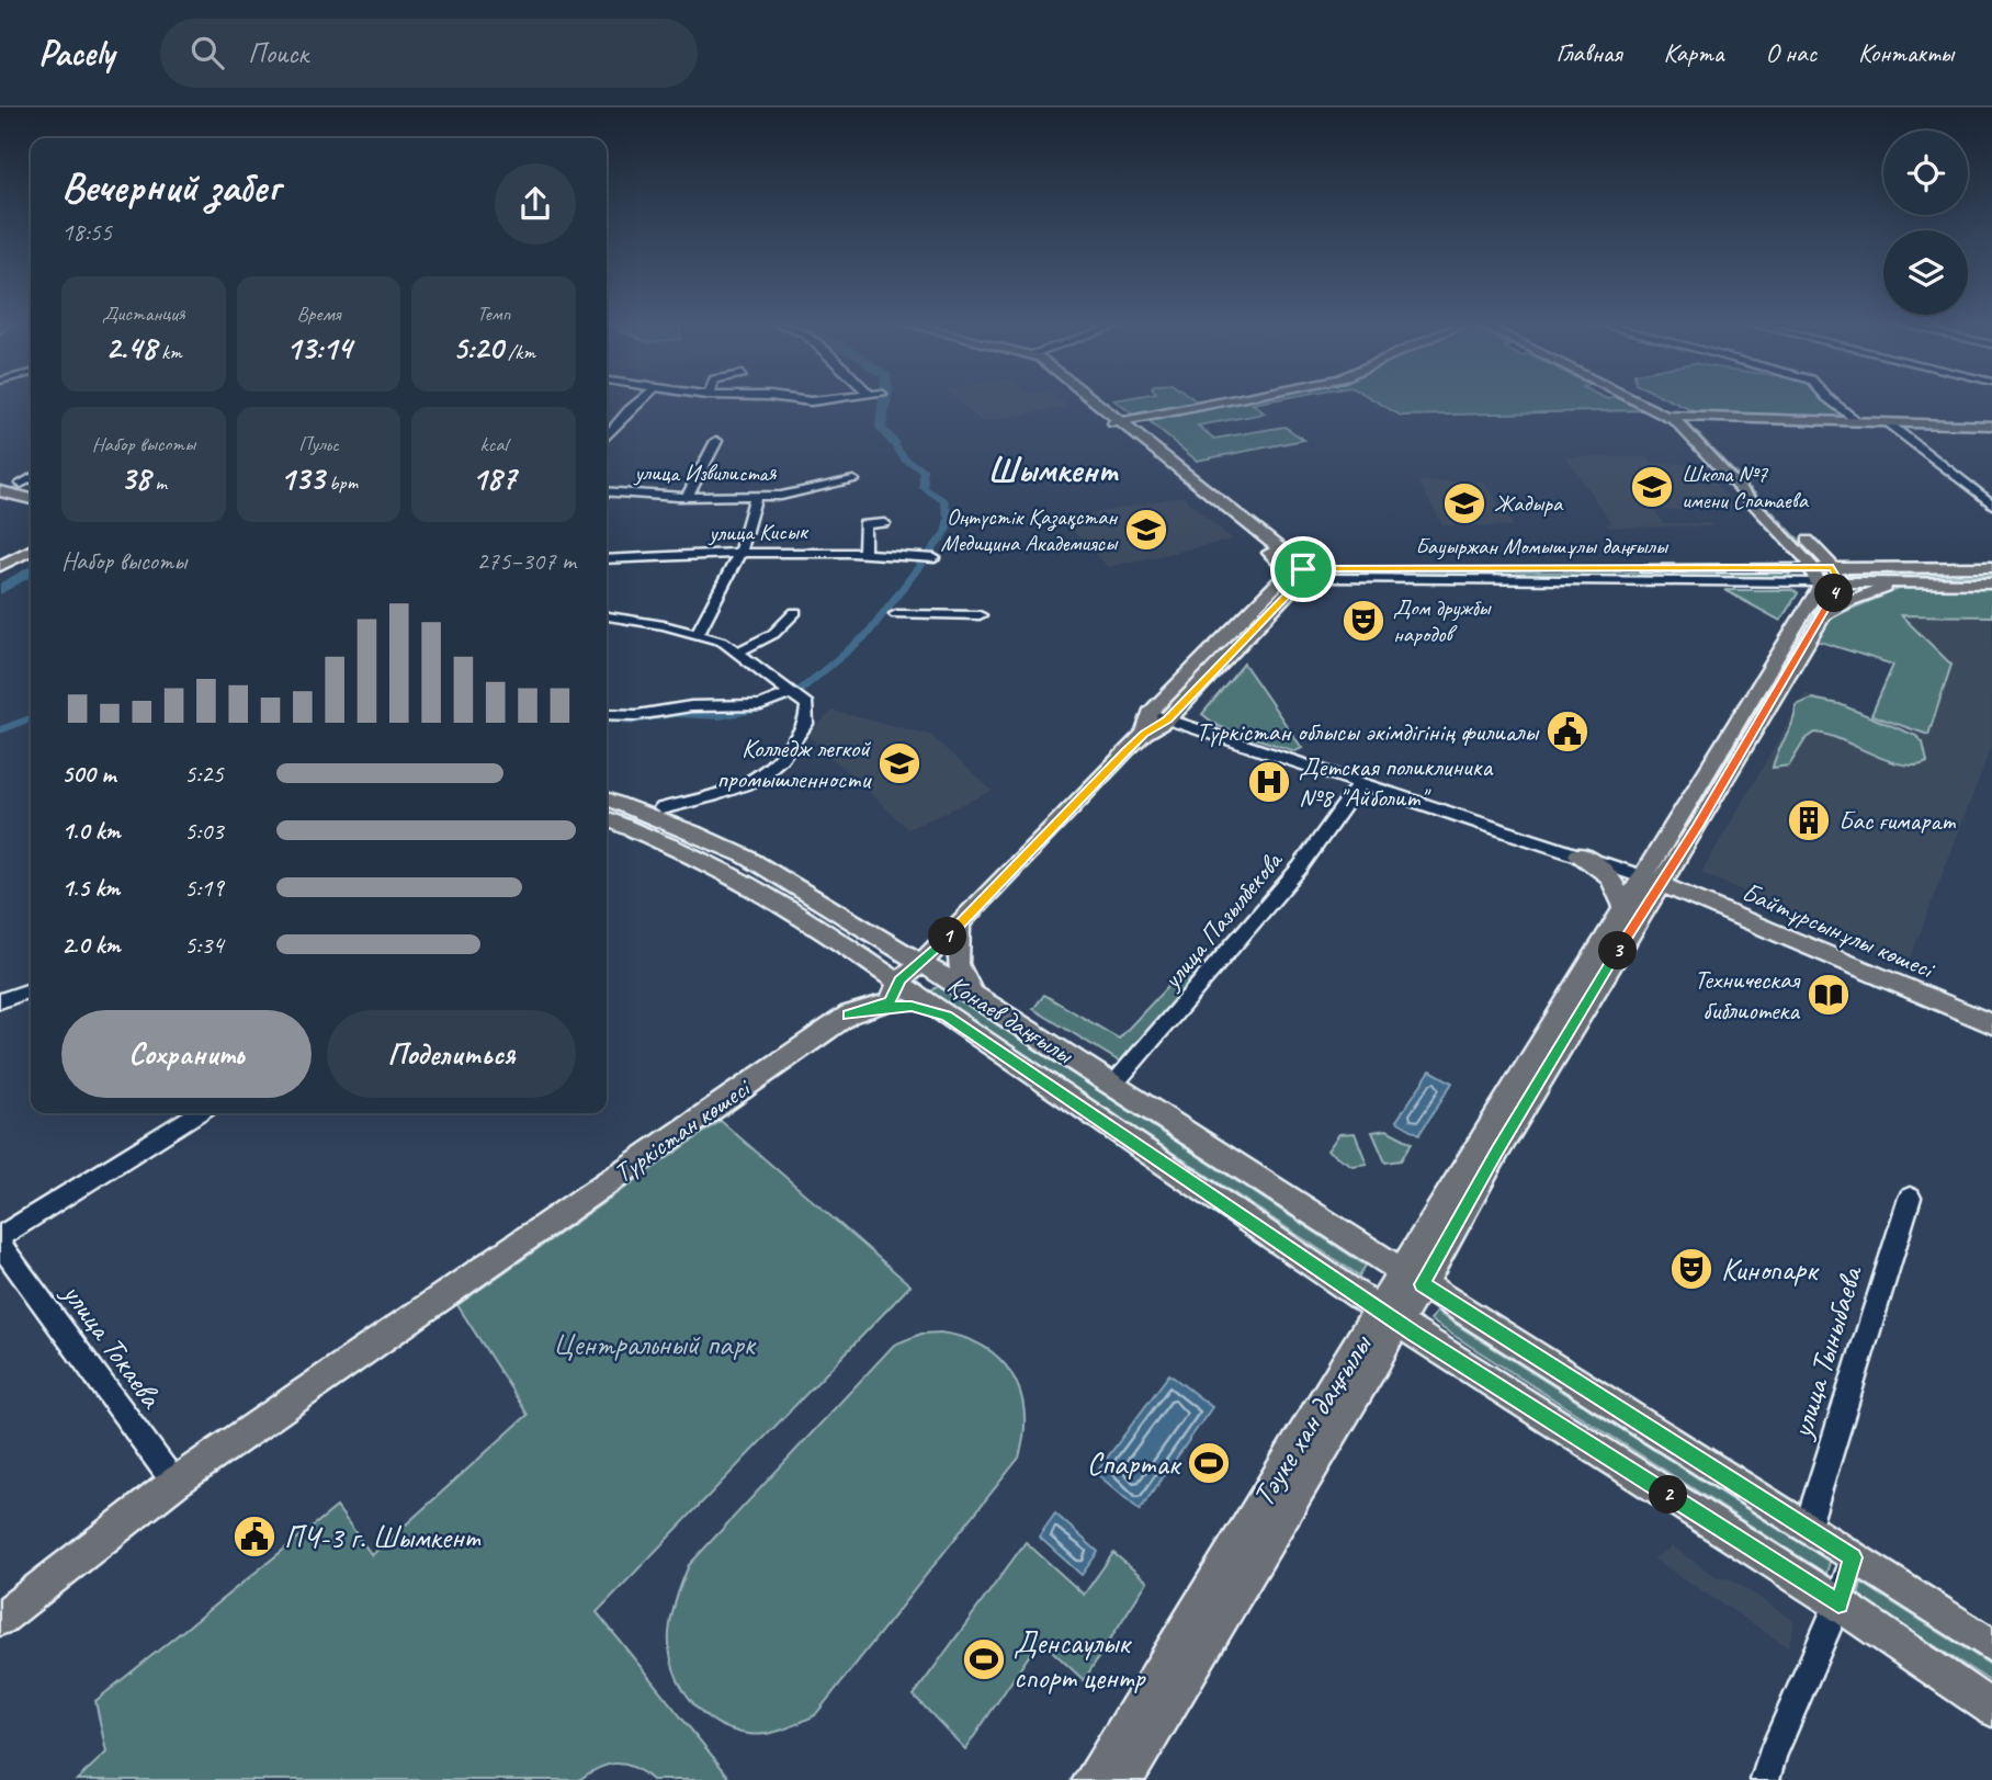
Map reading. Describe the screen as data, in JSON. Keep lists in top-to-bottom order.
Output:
{
  "streets": {
    "main road": [
      "Байтұрсынұлы көшесі",
      "Қонаев даңғылы",
      "Түркістан көшесі",
      "Тәуке хан даңғылы"
    ],
    "street": [
      "улица Извилистая",
      "улица Кисык",
      "Бауыржан Момышұлы даңғылы",
      "улица Пазылбекова",
      "улица Токаева",
      "улица Тыныбаева"
    ]
  },
  "crossings": [
    ["Бауыржан Момышұлы даңғылы", "Түркістан көшесі"],
    ["Бауыржан Момышұлы даңғылы", "Тәуке хан даңғылы"],
    ["улица Пазылбекова", "Қонаев даңғылы"],
    ["Байтұрсынұлы көшесі", "Тәуке хан даңғылы"],
    ["Қонаев даңғылы", "Түркістан көшесі"],
    ["Қонаев даңғылы", "улица Тыныбаева"],
    ["Қонаев даңғылы", "Тәуке хан даңғылы"],
    ["Түркістан көшесі", "улица Токаева"]
  ],
  "districts": ["Шымкент"],
  "parks": ["Центральный парк"],
  "places": {
    "school or university": [
      "Школа №7 имени Спатаева",
      "Жадыра",
      "Оңтүстік Қазақстан Медицина Академиясы",
      "Колледж легкой промышленности"
    ],
    "theatre": ["Дом дружбы народов", "Кинопарк"],
    "public building": ["Түркістан облысы әкімдігінің филиалы", "ПЧ-3 г. Шымкент"],
    "hospital": ["Детская поликлиника №8 \"Айболит\""],
    "building": ["Бас ғимарат"],
    "library": ["Техническая библиотека"],
    "sports": ["Спартак", "Денсаулык спорт центр"]
  },
  "page": {
    "header": "Pacely",
    "search": "Поиск",
    "nav": [
      "Главная",
      "Карта",
      "О нас",
      "Контакты"
    ],
    "heading": ["Вечерний забег", "18:55"],
    "stats": [
      ["Дистанция", "2.48 km"],
      ["Время", "13:14"],
      ["Темп", "5:20 /km"],
      ["Набор высоты", "38 m"],
      ["Пульс", "133 bpm"],
      ["kcal", "187"]
    ],
    "chart": ["Набор высоты", "275–307 m"],
    "pins": [
      "4",
      "1",
      "3",
      "2"
    ],
    "list": [
      {
        "name": "500 m",
        "note": "5:25"
      },
      {
        "name": "1.0 km",
        "note": "5:03"
      },
      {
        "name": "1.5 km",
        "note": "5:19"
      },
      {
        "name": "2.0 km",
        "note": "5:34"
      }
    ],
    "buttons": ["Сохранить", "Поделиться"]
  }
}
